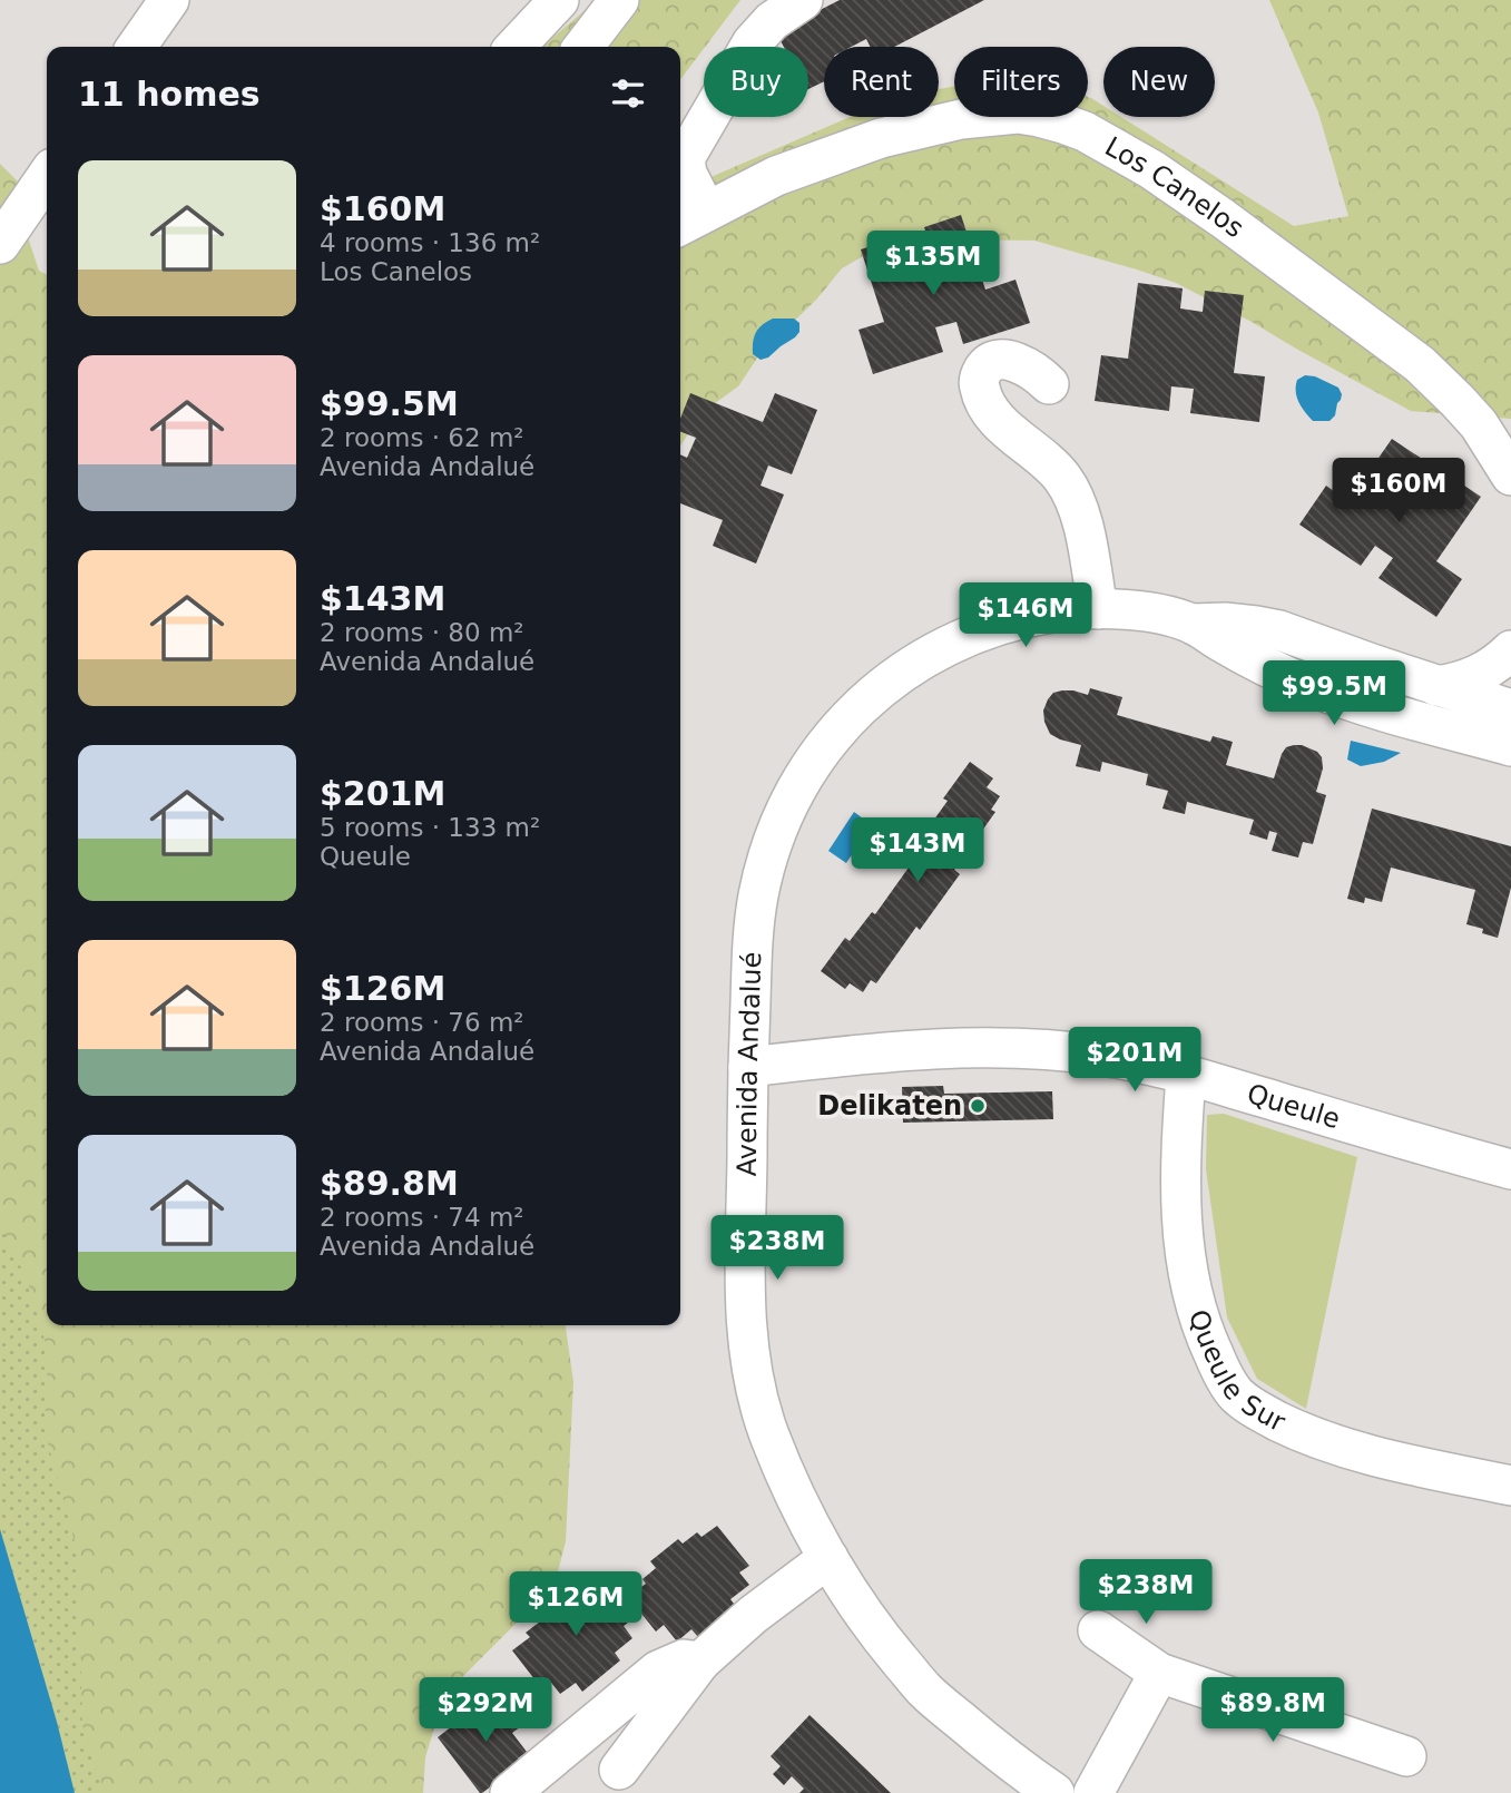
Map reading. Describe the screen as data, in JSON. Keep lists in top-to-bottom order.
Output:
{
  "streets": {
    "street": [
      "Los Canelos",
      "Avenida Andalué",
      "Queule",
      "Queule Sur"
    ]
  },
  "crossings": [
    ["Avenida Andalué", "Queule"],
    ["Queule", "Queule Sur"]
  ],
  "places": ["Delikaten"],
  "page": {
    "chip": [
      "Buy",
      "Rent",
      "Filters",
      "New"
    ],
    "heading": "11 homes",
    "list": [
      {
        "name": "$160M",
        "note": "4 rooms · 136 m² · Los Canelos"
      },
      {
        "name": "$99.5M",
        "note": "2 rooms · 62 m² · Avenida Andalué"
      },
      {
        "name": "$143M",
        "note": "2 rooms · 80 m² · Avenida Andalué"
      },
      {
        "name": "$201M",
        "note": "5 rooms · 133 m² · Queule"
      },
      {
        "name": "$126M",
        "note": "2 rooms · 76 m² · Avenida Andalué"
      },
      {
        "name": "$89.8M",
        "note": "2 rooms · 74 m² · Avenida Andalué"
      }
    ],
    "price": [
      "$135M",
      "$160M",
      "$146M",
      "$99.5M",
      "$143M",
      "$201M",
      "$238M",
      "$238M",
      "$126M",
      "$292M",
      "$89.8M"
    ]
  }
}
